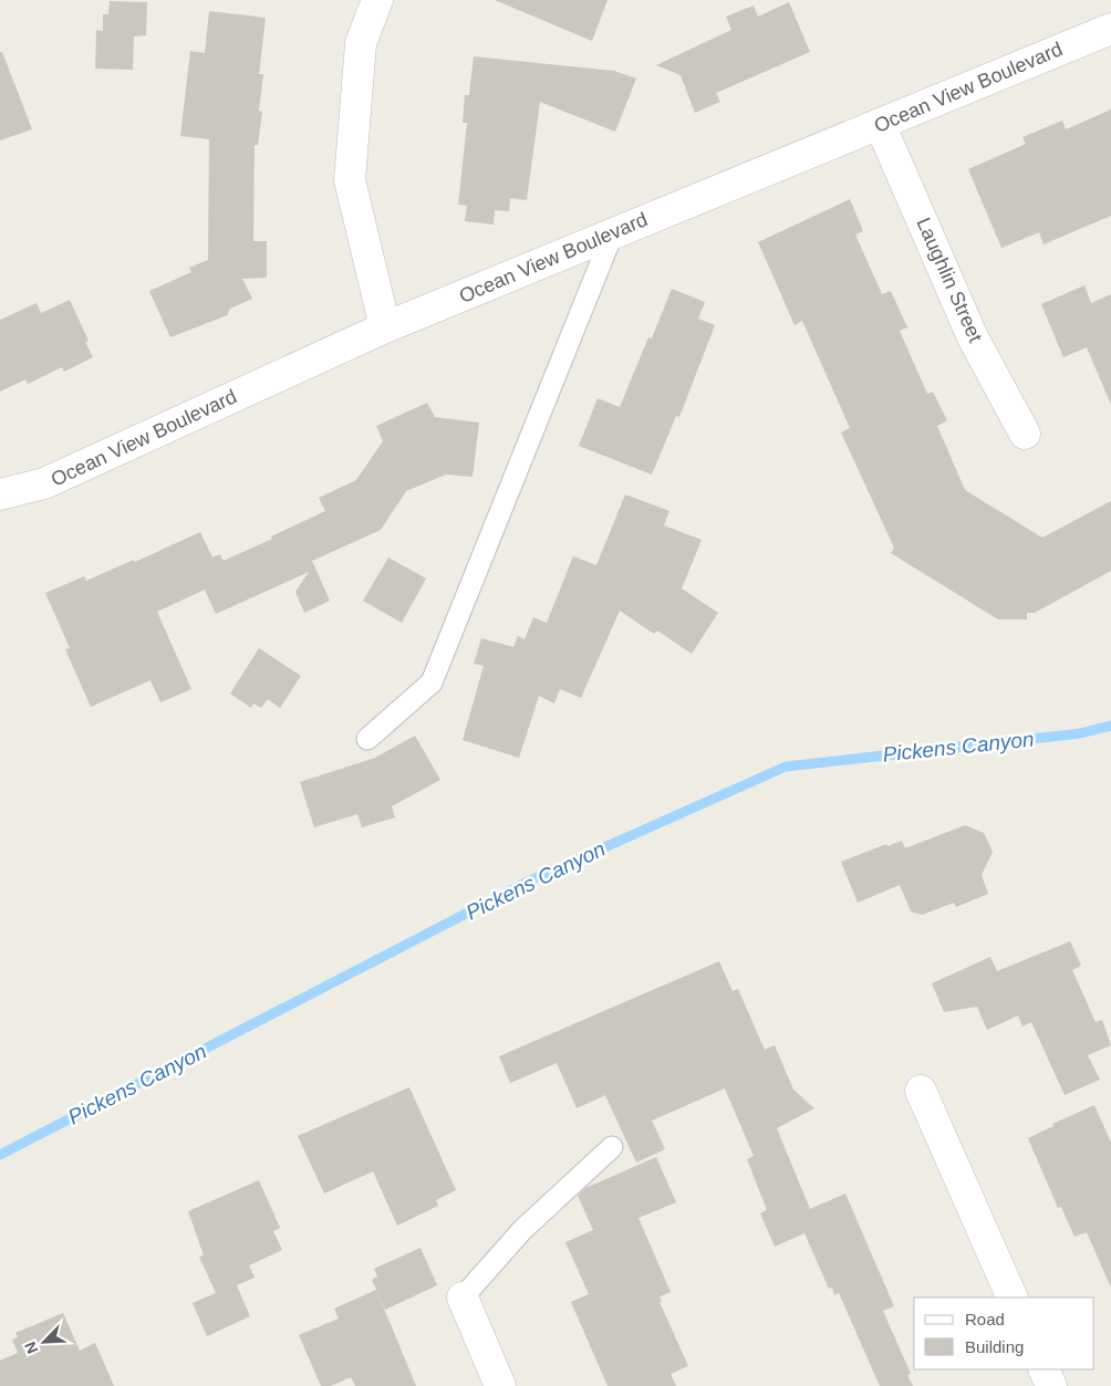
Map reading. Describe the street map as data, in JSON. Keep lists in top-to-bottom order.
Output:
{
  "streets": {
    "street": ["Ocean View Boulevard", "Laughlin Street"]
  },
  "crossings": [
    ["Ocean View Boulevard", "Laughlin Street"]
  ],
  "water": ["Pickens Canyon"],
  "legend": ["Road", "Building"],
  "north": "bottom left"
}
